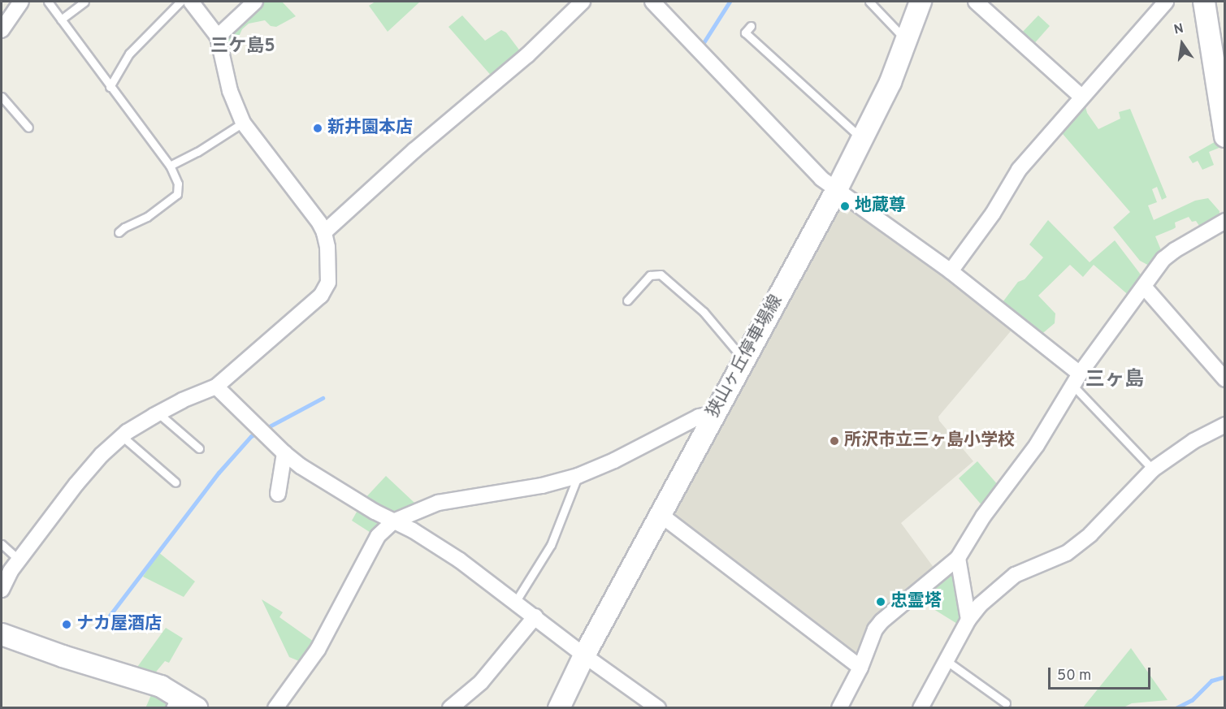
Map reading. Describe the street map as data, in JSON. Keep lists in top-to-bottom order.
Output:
{
  "streets": {
    "main road": ["狭山ヶ丘停車場線"]
  },
  "districts": ["三ケ島5", "三ヶ島"],
  "places": [
    "新井園本店",
    "地蔵尊",
    "所沢市立三ヶ島小学校",
    "忠霊塔",
    "ナカ屋酒店"
  ],
  "scale_bar": "50 m",
  "north": "top"
}
